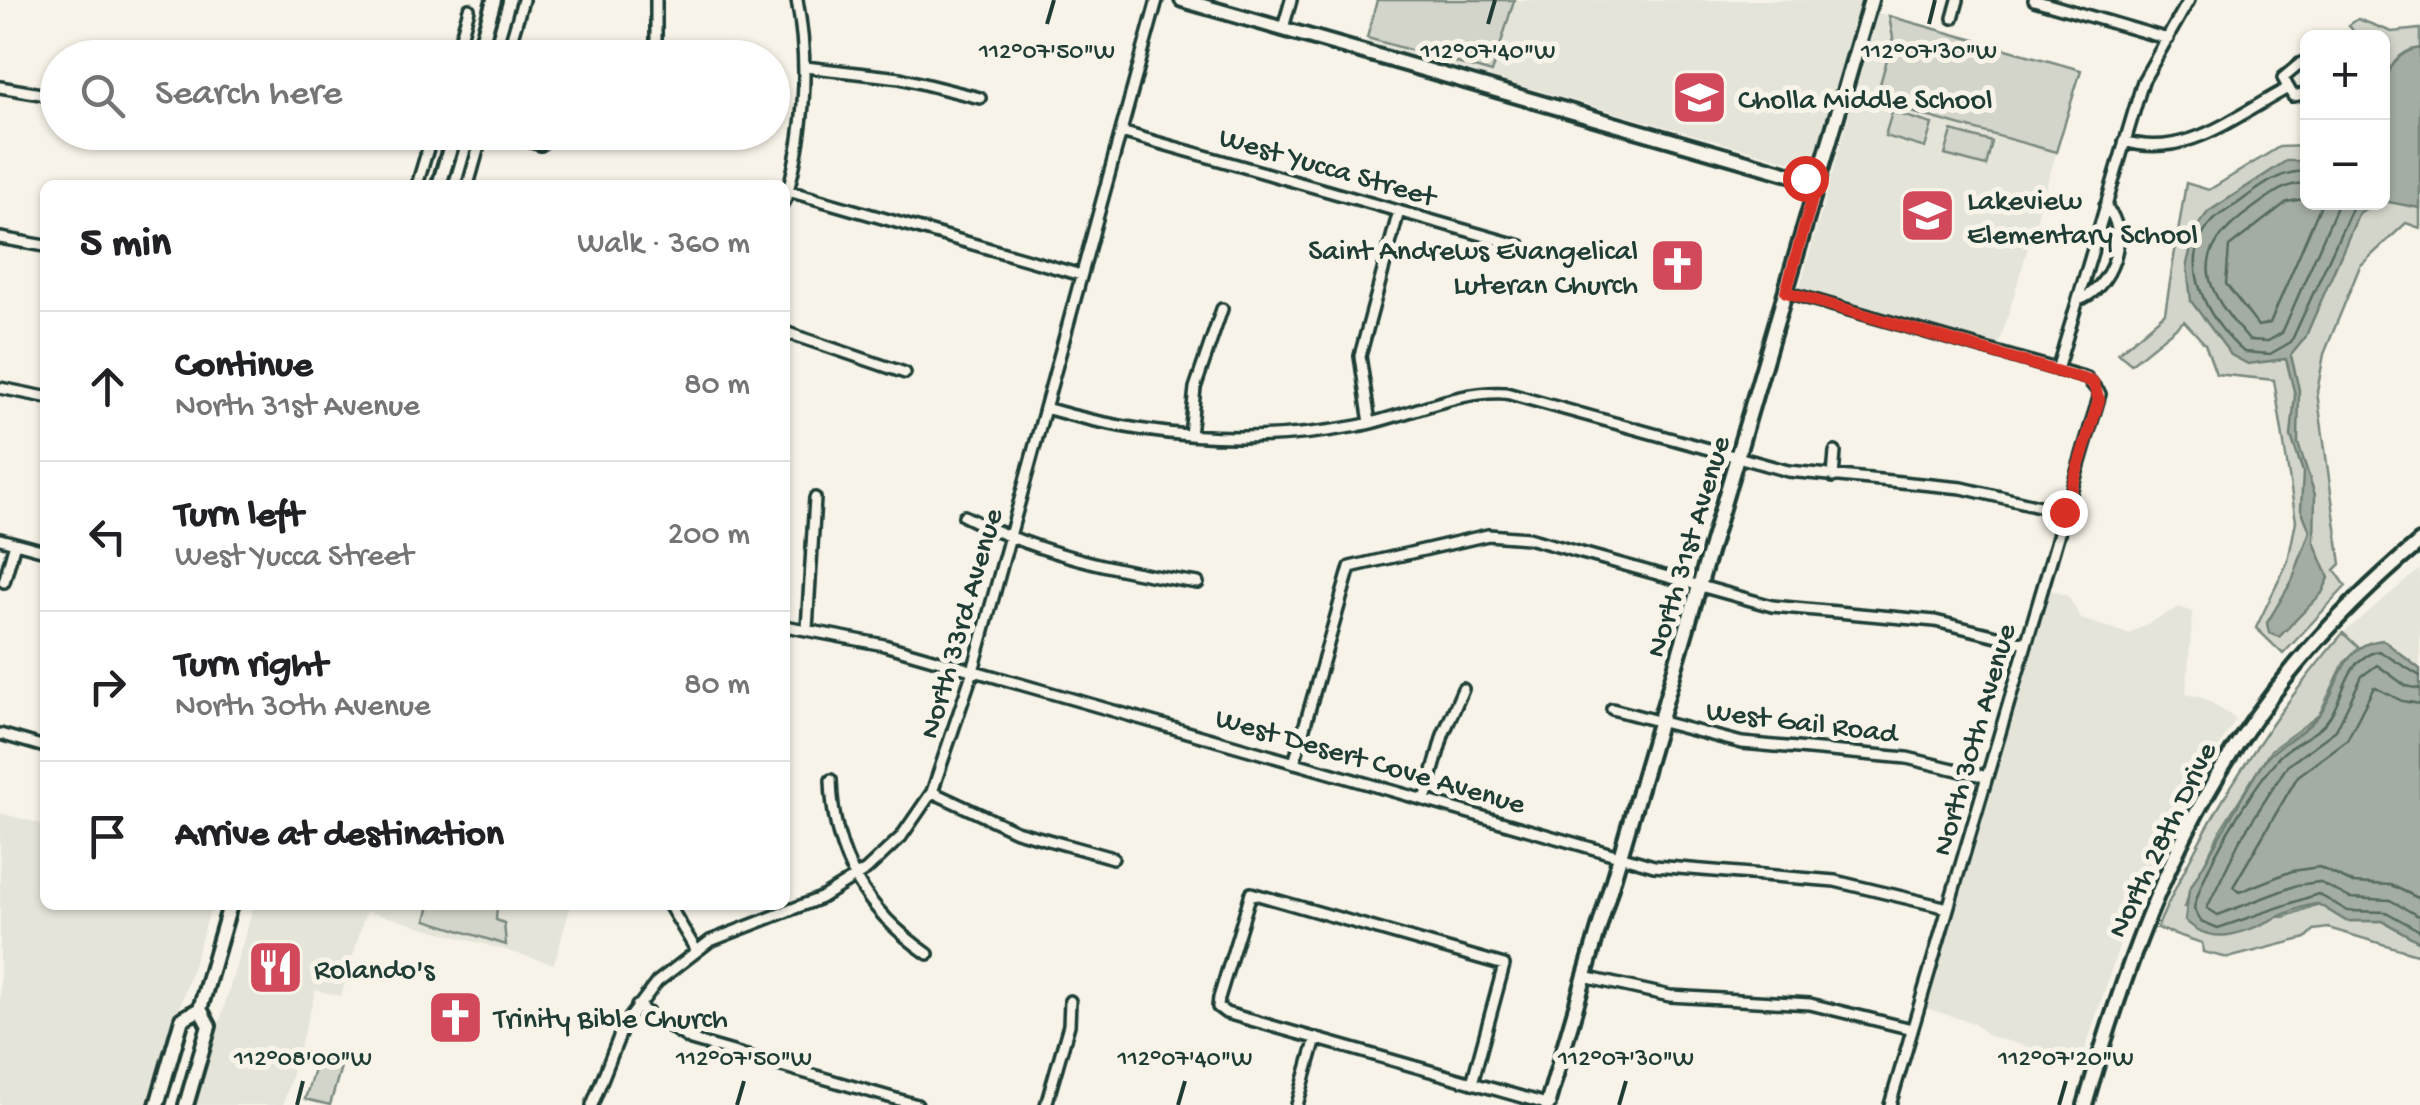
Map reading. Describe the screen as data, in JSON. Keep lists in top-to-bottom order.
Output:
{
  "streets": {
    "street": [
      "West Yucca Street",
      "North 31st Avenue",
      "North 33rd Avenue",
      "West Gail Road",
      "North 30th Avenue",
      "West Desert Cove Avenue",
      "North 28th Drive"
    ]
  },
  "crossings": [
    ["West Yucca Street", "North 33rd Avenue"],
    ["North 31st Avenue", "West Gail Road"],
    ["North 31st Avenue", "West Desert Cove Avenue"],
    ["North 33rd Avenue", "West Desert Cove Avenue"],
    ["West Gail Road", "North 30th Avenue"],
    ["North 30th Avenue", "West Desert Cove Avenue"]
  ],
  "places": {
    "school or university": ["Cholla Middle School", "Lakeview Elementary School"],
    "church": ["Saint Andrews Evangelical Luteran Church", "Trinity Bible Church"],
    "restaurant": ["Rolando's"]
  },
  "page": {
    "map_buttons": ["+", "−"],
    "search": "Search here",
    "heading": ["5 min", "Walk · 360 m"],
    "list": [
      ["Continue", "North 31st Avenue", "80 m"],
      ["Turn left", "West Yucca Street", "200 m"],
      ["Turn right", "North 30th Avenue", "80 m"],
      "Arrive at destination"
    ]
  },
  "coordinates": [
    "112°07'50\"W",
    "112°07'40\"W",
    "112°07'30\"W",
    "112°08'00\"W",
    "112°07'20\"W"
  ]
}
